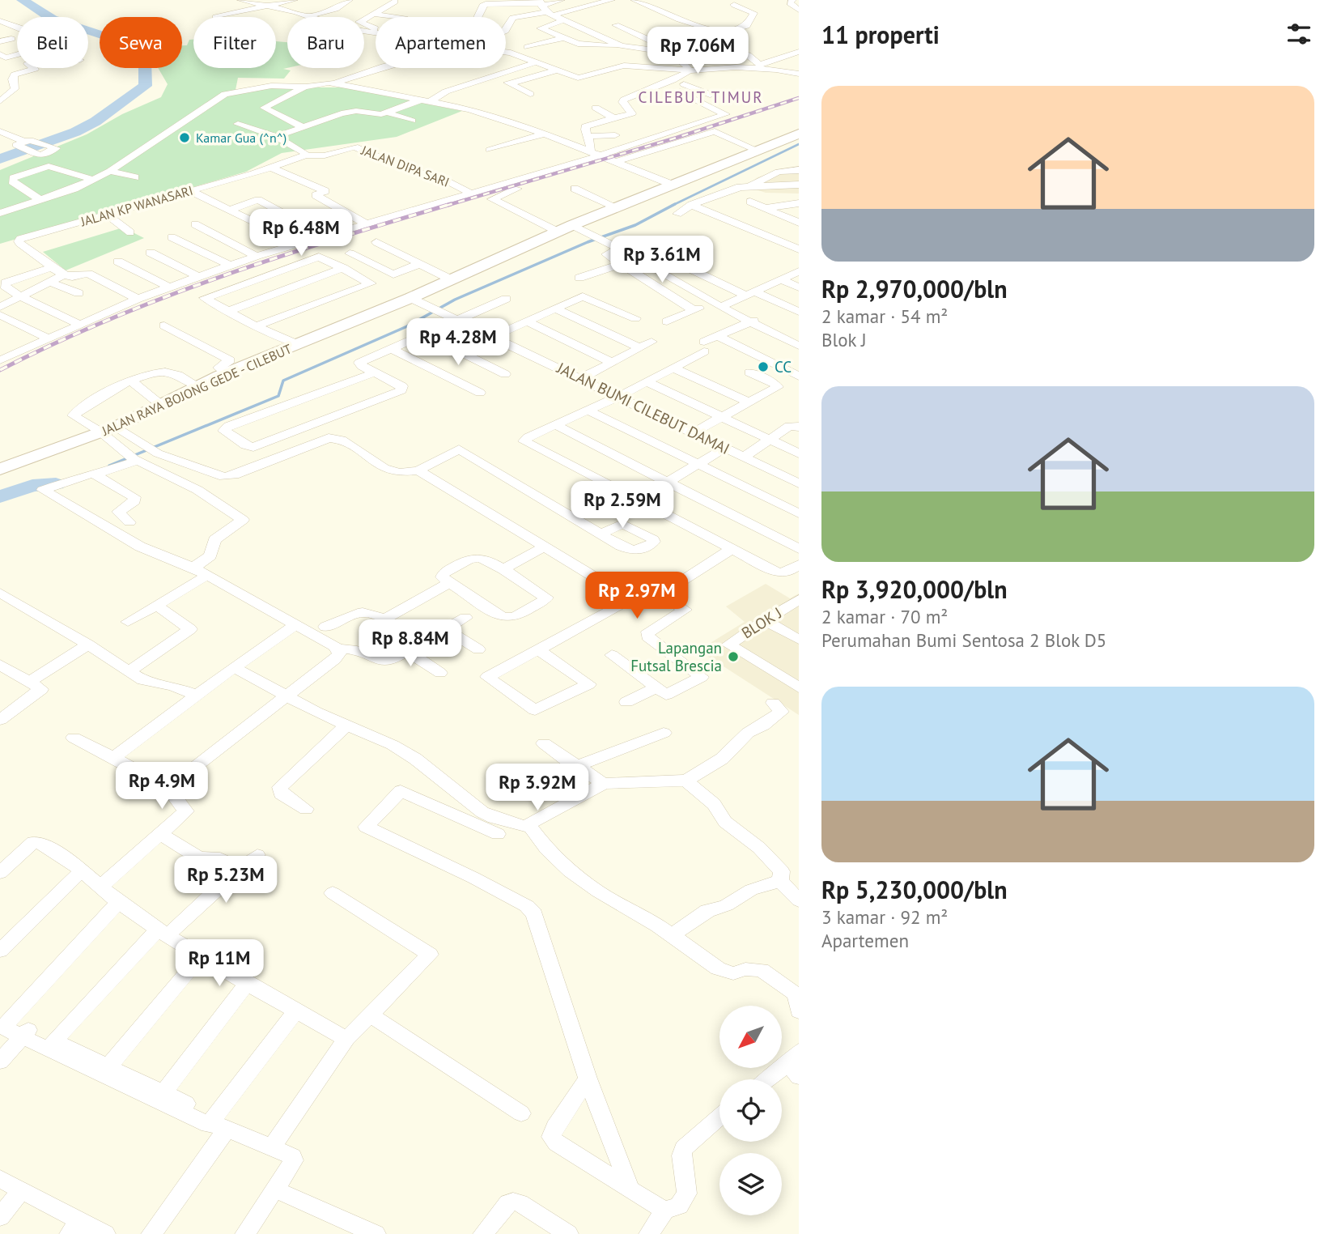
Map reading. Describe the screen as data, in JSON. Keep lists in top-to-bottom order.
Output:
{
  "streets": {
    "main road": ["JALAN RAYA BOJONG GEDE - CILEBUT"],
    "street": [
      "JALAN DIPA SARI",
      "JALAN KP WANASARI",
      "JALAN BUMI CILEBUT DAMAI",
      "BLOK J"
    ]
  },
  "crossings": [
    ["JALAN DIPA SARI", "JALAN KP WANASARI"],
    ["JALAN RAYA BOJONG GEDE - CILEBUT", "JALAN BUMI CILEBUT DAMAI"]
  ],
  "districts": ["CILEBUT TIMUR"],
  "places": ["Kamar Gua (^n^)", "CC", "Lapangan Futsal Brescia"],
  "north": "bottom left",
  "page": {
    "heading": "11 properti",
    "chip": [
      "Beli",
      "Sewa",
      "Filter",
      "Baru",
      "Apartemen"
    ],
    "price": [
      "Rp 7.06M",
      "Rp 6.48M",
      "Rp 3.61M",
      "Rp 4.28M",
      "Rp 2.59M",
      "Rp 2.97M",
      "Rp 8.84M",
      "Rp 4.9M",
      "Rp 3.92M",
      "Rp 5.23M",
      "Rp 11M"
    ],
    "list": [
      {
        "name": "Rp 2,970,000/bln",
        "note": "2 kamar · 54 m² · Blok J"
      },
      {
        "name": "Rp 3,920,000/bln",
        "note": "2 kamar · 70 m² · Perumahan Bumi Sentosa 2 Blok D5"
      },
      {
        "name": "Rp 5,230,000/bln",
        "note": "3 kamar · 92 m² · Apartemen"
      }
    ]
  }
}
